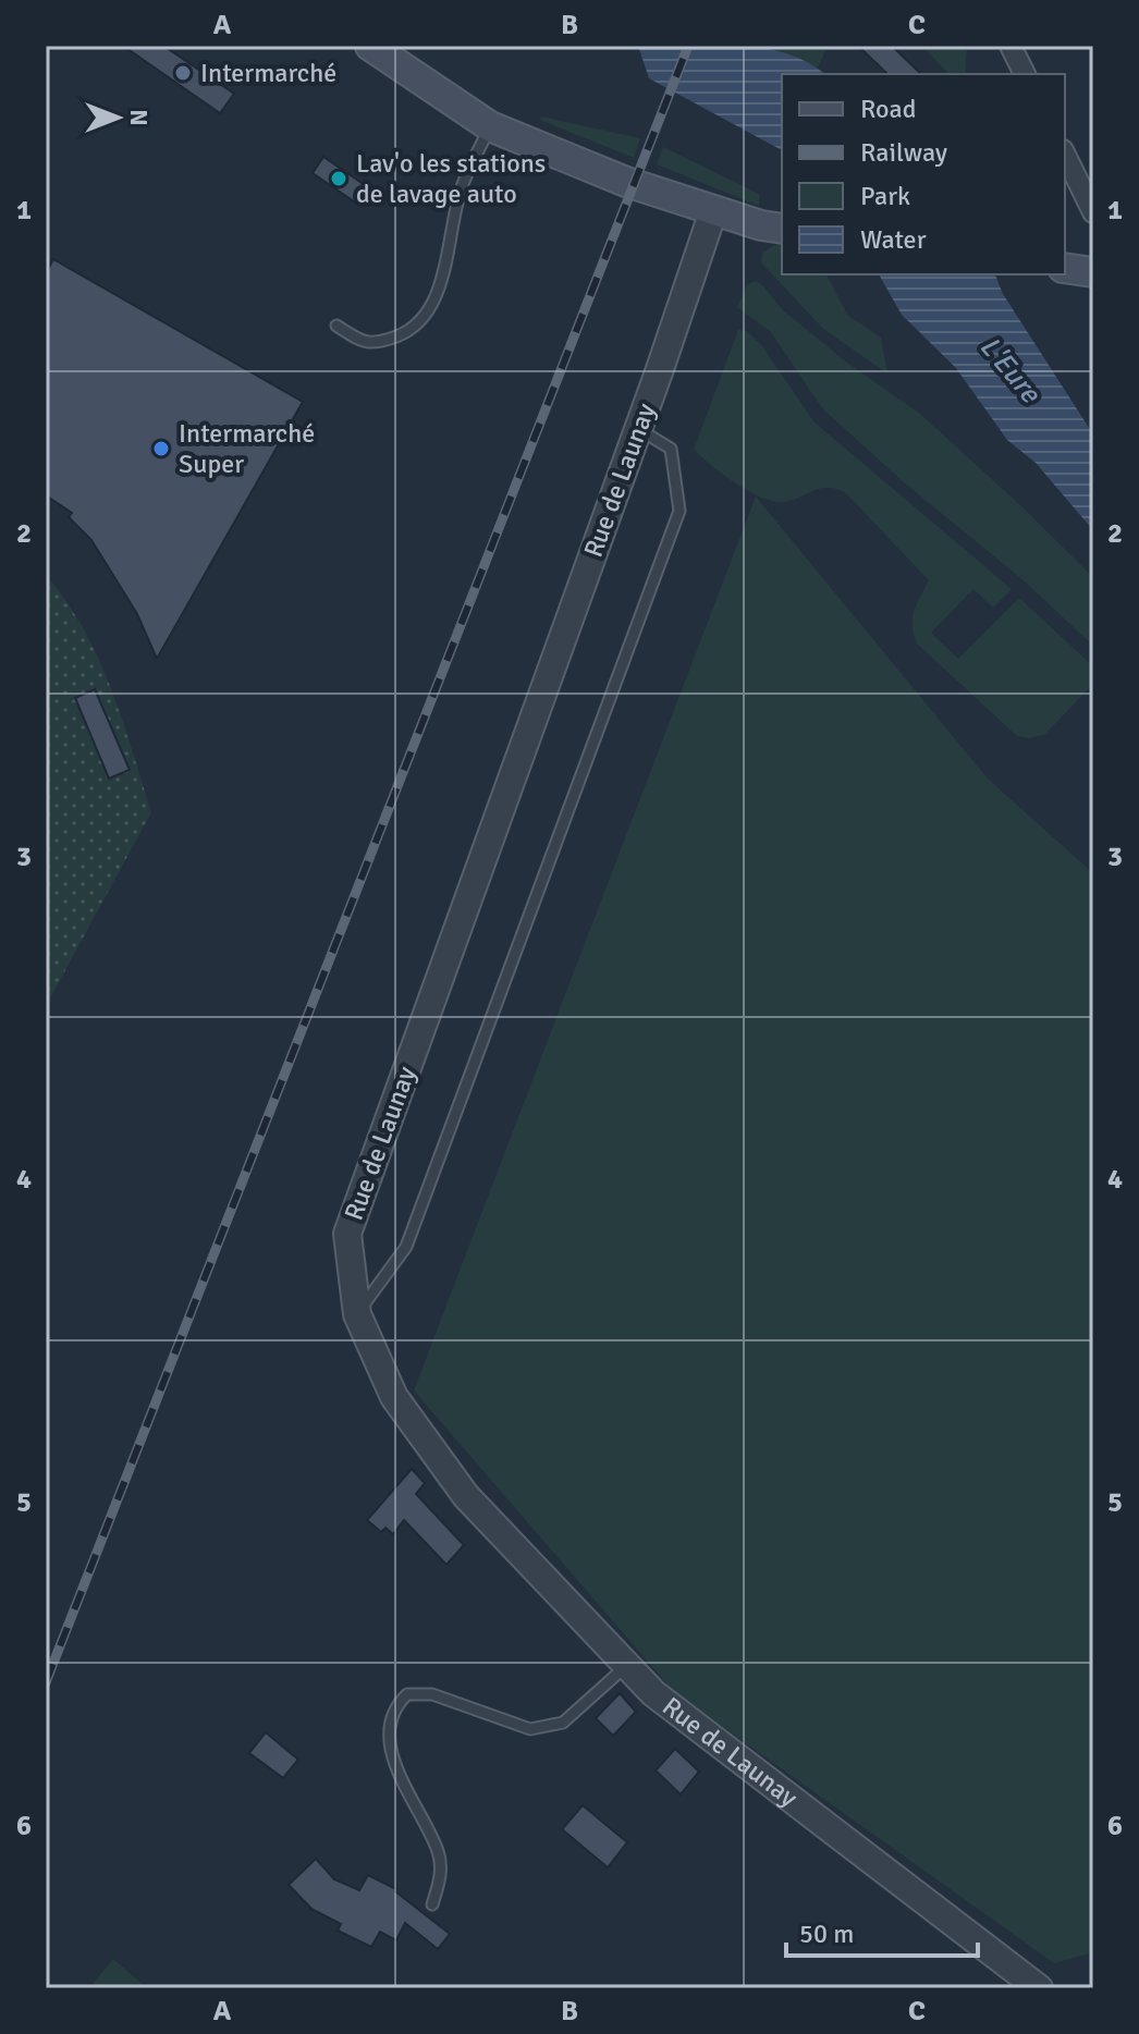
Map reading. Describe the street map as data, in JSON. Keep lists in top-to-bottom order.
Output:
{
  "streets": {
    "street": ["Rue de Launay"]
  },
  "water": ["L'Eure"],
  "places": ["Intermarché", "Lav'o les stations de lavage auto", "Intermarché Super"],
  "legend": [
    "Road",
    "Railway",
    "Park",
    "Water"
  ],
  "scale_bar": "50 m",
  "north": "right",
  "grid": {
    "columns": ["A", "B", "C"],
    "rows": [
      "1",
      "2",
      "3",
      "4",
      "5",
      "6"
    ]
  }
}
